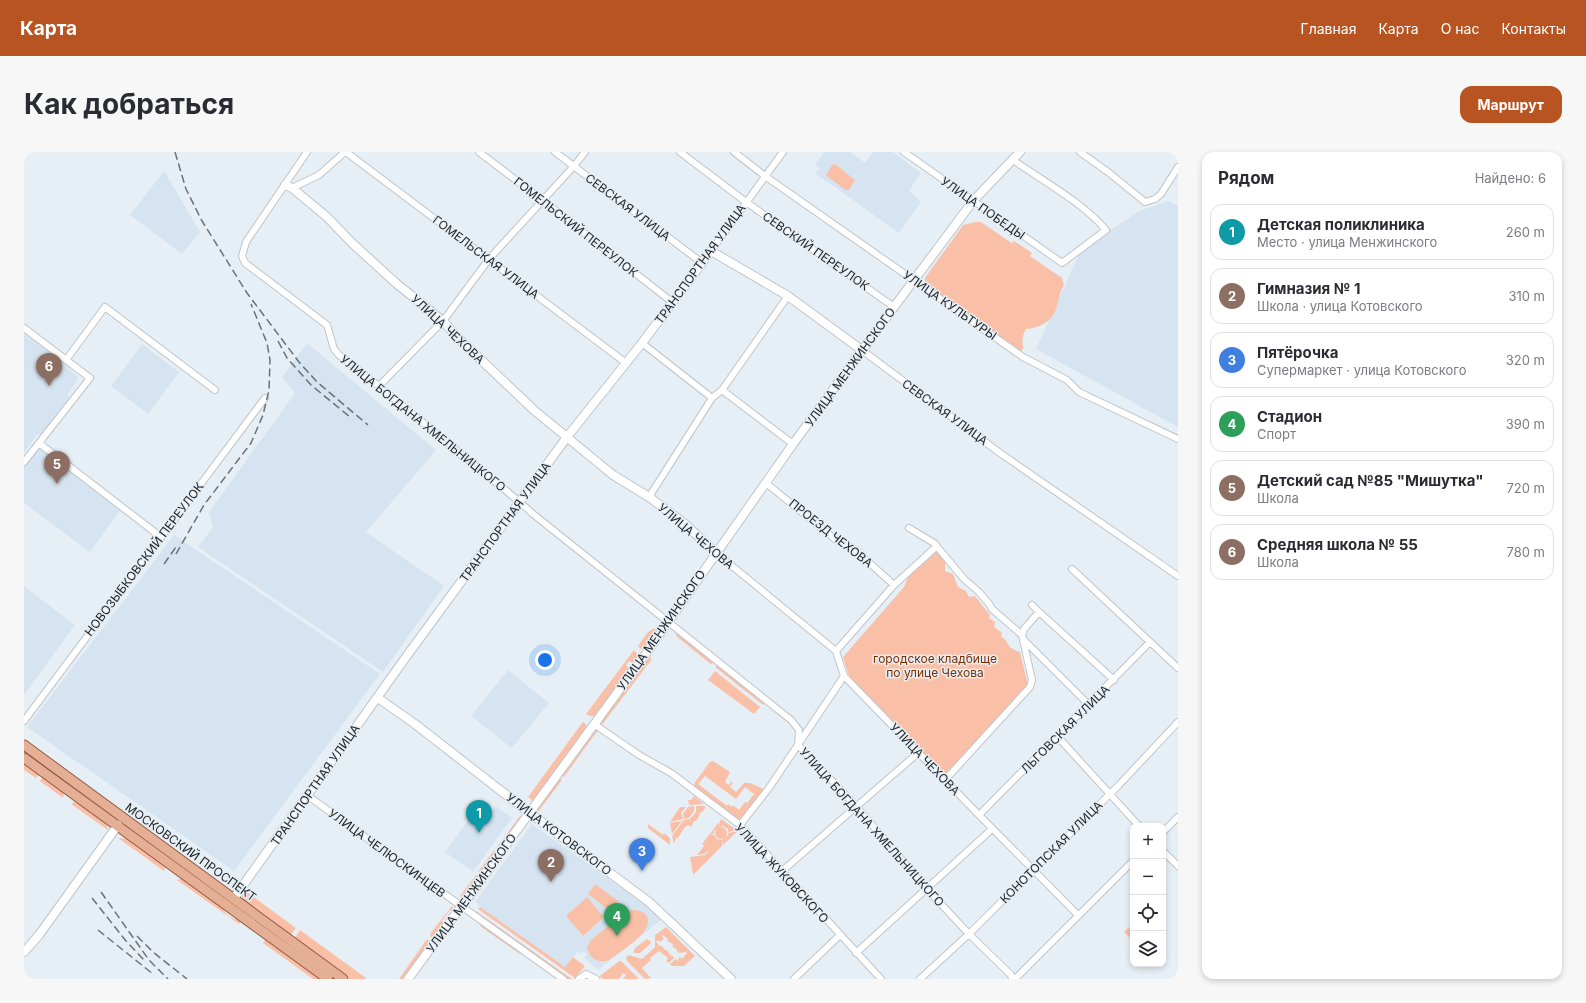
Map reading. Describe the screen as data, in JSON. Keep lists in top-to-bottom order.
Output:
{
  "streets": {
    "main road": ["МОСКОВСКИЙ ПРОСПЕКТ"],
    "street": [
      "СЕВСКАЯ УЛИЦА",
      "УЛИЦА ПОБЕДЫ",
      "ГОМЕЛЬСКИЙ ПЕРЕУЛОК",
      "СЕВСКИЙ ПЕРЕУЛОК",
      "ГОМЕЛЬСКАЯ УЛИЦА",
      "ТРАНСПОРТНАЯ УЛИЦА",
      "УЛИЦА КУЛЬТУРЫ",
      "УЛИЦА ЧЕХОВА",
      "УЛИЦА МЕНЖИНСКОГО",
      "УЛИЦА БОГДАНА ХМЕЛЬНИЦКОГО",
      "ПРОЕЗД ЧЕХОВА",
      "НОВОЗЫБКОВСКИЙ ПЕРЕУЛОК",
      "ЛЬГОВСКАЯ УЛИЦА",
      "УЛИЦА КОТОВСКОГО",
      "КОНОТОПСКАЯ УЛИЦА",
      "УЛИЦА ЧЕЛЮСКИНЦЕВ",
      "УЛИЦА ЖУКОВСКОГО"
    ]
  },
  "crossings": [
    ["СЕВСКАЯ УЛИЦА", "ТРАНСПОРТНАЯ УЛИЦА"],
    ["СЕВСКАЯ УЛИЦА", "УЛИЦА МЕНЖИНСКОГО"],
    ["УЛИЦА ПОБЕДЫ", "УЛИЦА МЕНЖИНСКОГО"],
    ["ГОМЕЛЬСКИЙ ПЕРЕУЛОК", "ТРАНСПОРТНАЯ УЛИЦА"],
    ["СЕВСКИЙ ПЕРЕУЛОК", "ТРАНСПОРТНАЯ УЛИЦА"],
    ["СЕВСКИЙ ПЕРЕУЛОК", "УЛИЦА МЕНЖИНСКОГО"],
    ["ГОМЕЛЬСКАЯ УЛИЦА", "ТРАНСПОРТНАЯ УЛИЦА"],
    ["ТРАНСПОРТНАЯ УЛИЦА", "УЛИЦА КУЛЬТУРЫ"],
    ["ТРАНСПОРТНАЯ УЛИЦА", "УЛИЦА ЧЕХОВА"],
    ["ТРАНСПОРТНАЯ УЛИЦА", "УЛИЦА БОГДАНА ХМЕЛЬНИЦКОГО"],
    ["ТРАНСПОРТНАЯ УЛИЦА", "УЛИЦА КОТОВСКОГО"],
    ["ТРАНСПОРТНАЯ УЛИЦА", "МОСКОВСКИЙ ПРОСПЕКТ"],
    ["ТРАНСПОРТНАЯ УЛИЦА", "УЛИЦА ЧЕЛЮСКИНЦЕВ"],
    ["УЛИЦА КУЛЬТУРЫ", "УЛИЦА МЕНЖИНСКОГО"],
    ["УЛИЦА ЧЕХОВА", "УЛИЦА МЕНЖИНСКОГО"],
    ["УЛИЦА ЧЕХОВА", "УЛИЦА БОГДАНА ХМЕЛЬНИЦКОГО"],
    ["УЛИЦА ЧЕХОВА", "ЛЬГОВСКАЯ УЛИЦА"],
    ["УЛИЦА ЧЕХОВА", "КОНОТОПСКАЯ УЛИЦА"],
    ["УЛИЦА МЕНЖИНСКОГО", "УЛИЦА БОГДАНА ХМЕЛЬНИЦКОГО"],
    ["УЛИЦА МЕНЖИНСКОГО", "ПРОЕЗД ЧЕХОВА"],
    ["УЛИЦА МЕНЖИНСКОГО", "УЛИЦА КОТОВСКОГО"],
    ["УЛИЦА МЕНЖИНСКОГО", "УЛИЦА ЧЕЛЮСКИНЦЕВ"],
    ["УЛИЦА МЕНЖИНСКОГО", "УЛИЦА ЖУКОВСКОГО"],
    ["УЛИЦА БОГДАНА ХМЕЛЬНИЦКОГО", "КОНОТОПСКАЯ УЛИЦА"]
  ],
  "parks": ["городское кладбище по улице Чехова"],
  "page": {
    "header": "Карта",
    "nav": [
      "Главная",
      "Карта",
      "О нас",
      "Контакты"
    ],
    "buttons": "Маршрут",
    "title": "Как добраться",
    "heading": ["Рядом", "Найдено: 6"],
    "list": [
      {
        "mark": "1",
        "name": "Детская поликлиника",
        "note": "Место · улица Менжинского",
        "value": "260 m"
      },
      {
        "mark": "2",
        "name": "Гимназия № 1",
        "note": "Школа · улица Котовского",
        "value": "310 m"
      },
      {
        "mark": "3",
        "name": "Пятёрочка",
        "note": "Супермаркет · улица Котовского",
        "value": "320 m"
      },
      {
        "mark": "4",
        "name": "Стадион",
        "note": "Спорт",
        "value": "390 m"
      },
      {
        "mark": "5",
        "name": "Детский сад №85 \"Мишутка\"",
        "note": "Школа",
        "value": "720 m"
      },
      {
        "mark": "6",
        "name": "Средняя школа № 55",
        "note": "Школа",
        "value": "780 m"
      }
    ],
    "pins": [
      "6",
      "5",
      "1",
      "3",
      "2",
      "4"
    ],
    "map_buttons": ["+", "−"]
  }
}
